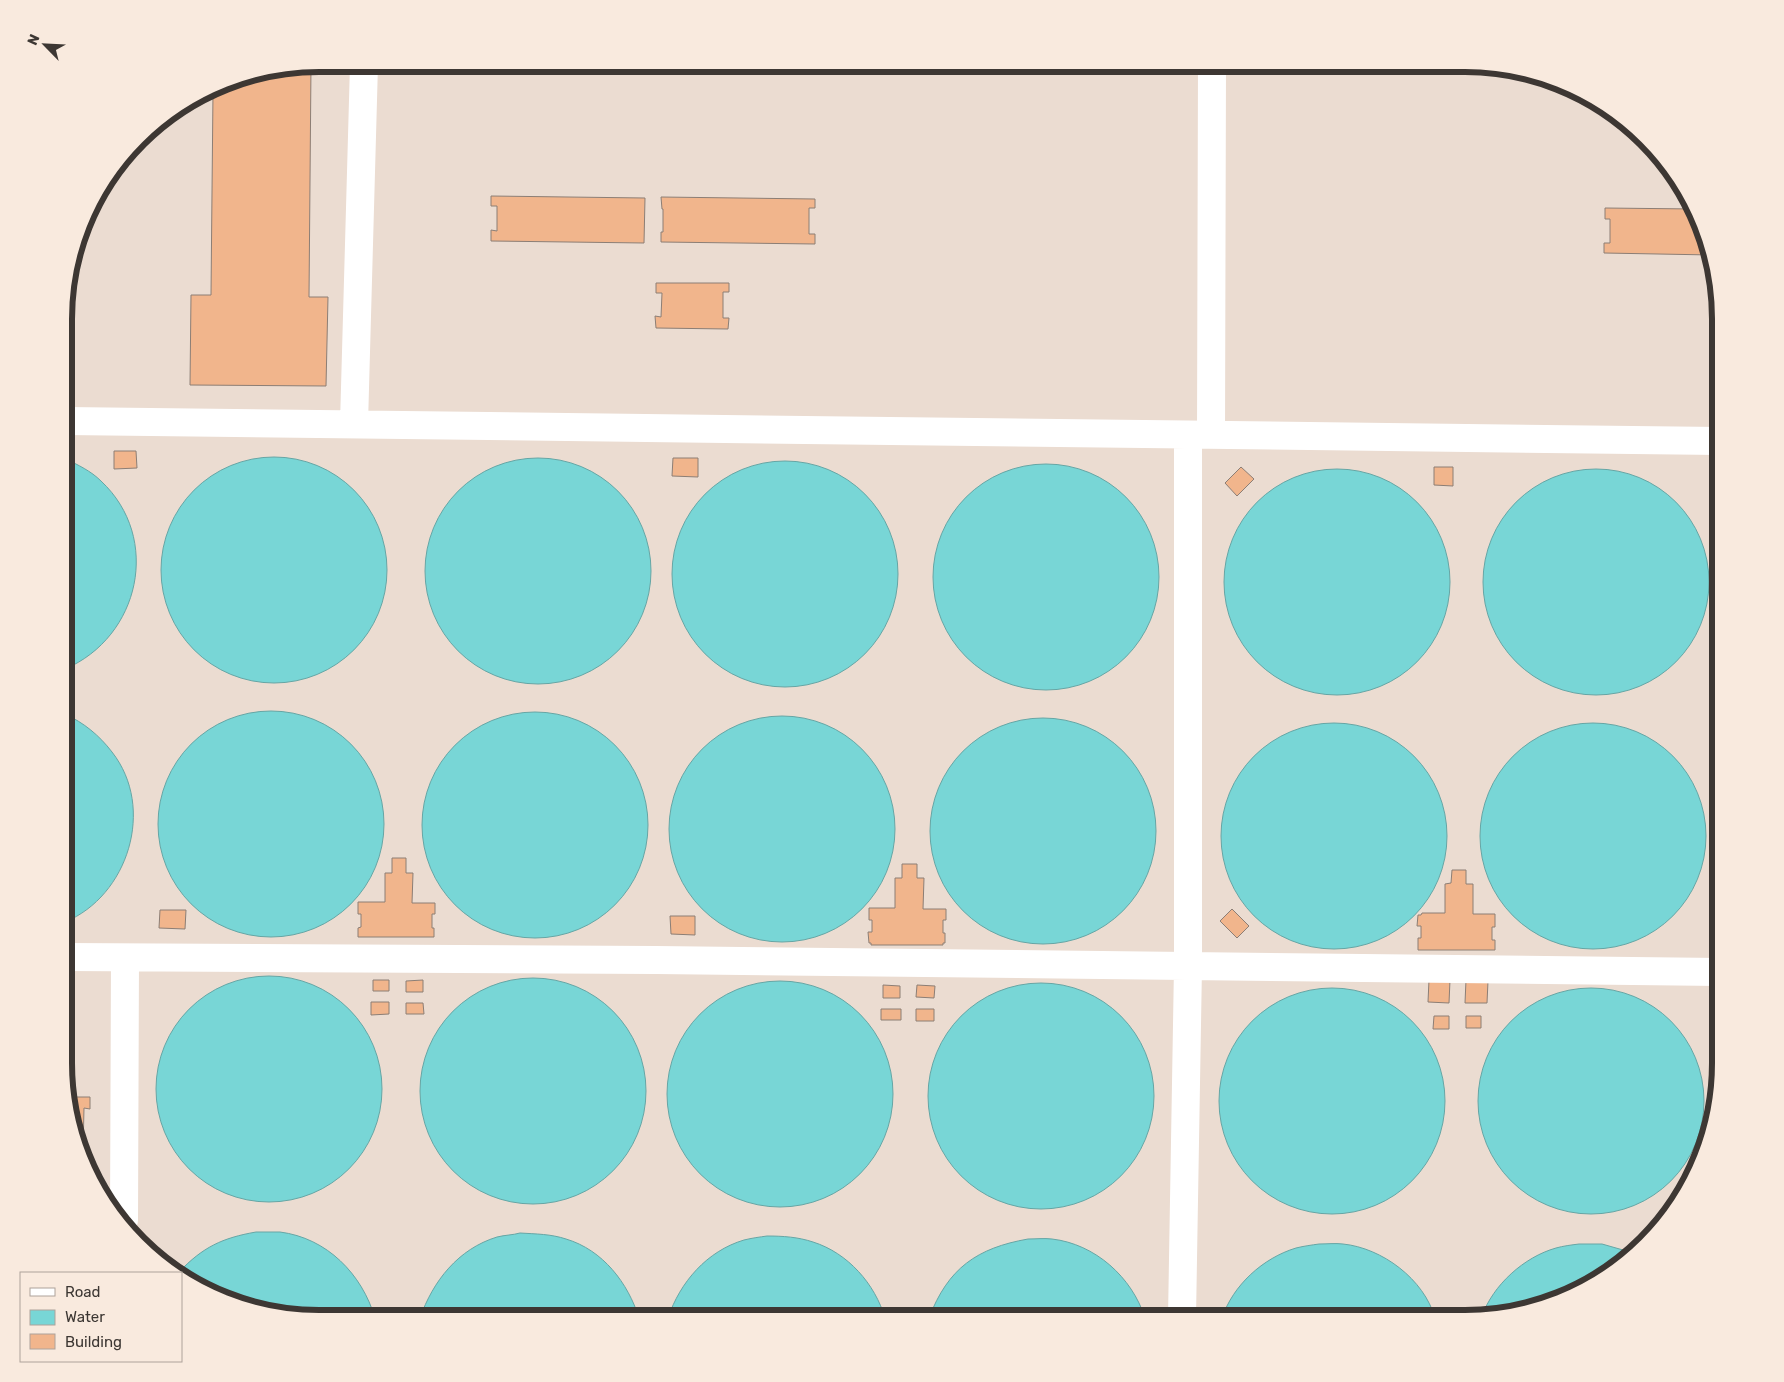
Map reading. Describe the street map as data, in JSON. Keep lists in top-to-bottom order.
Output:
{
  "legend": ["Road", "Water", "Building"],
  "north": "top left"
}
